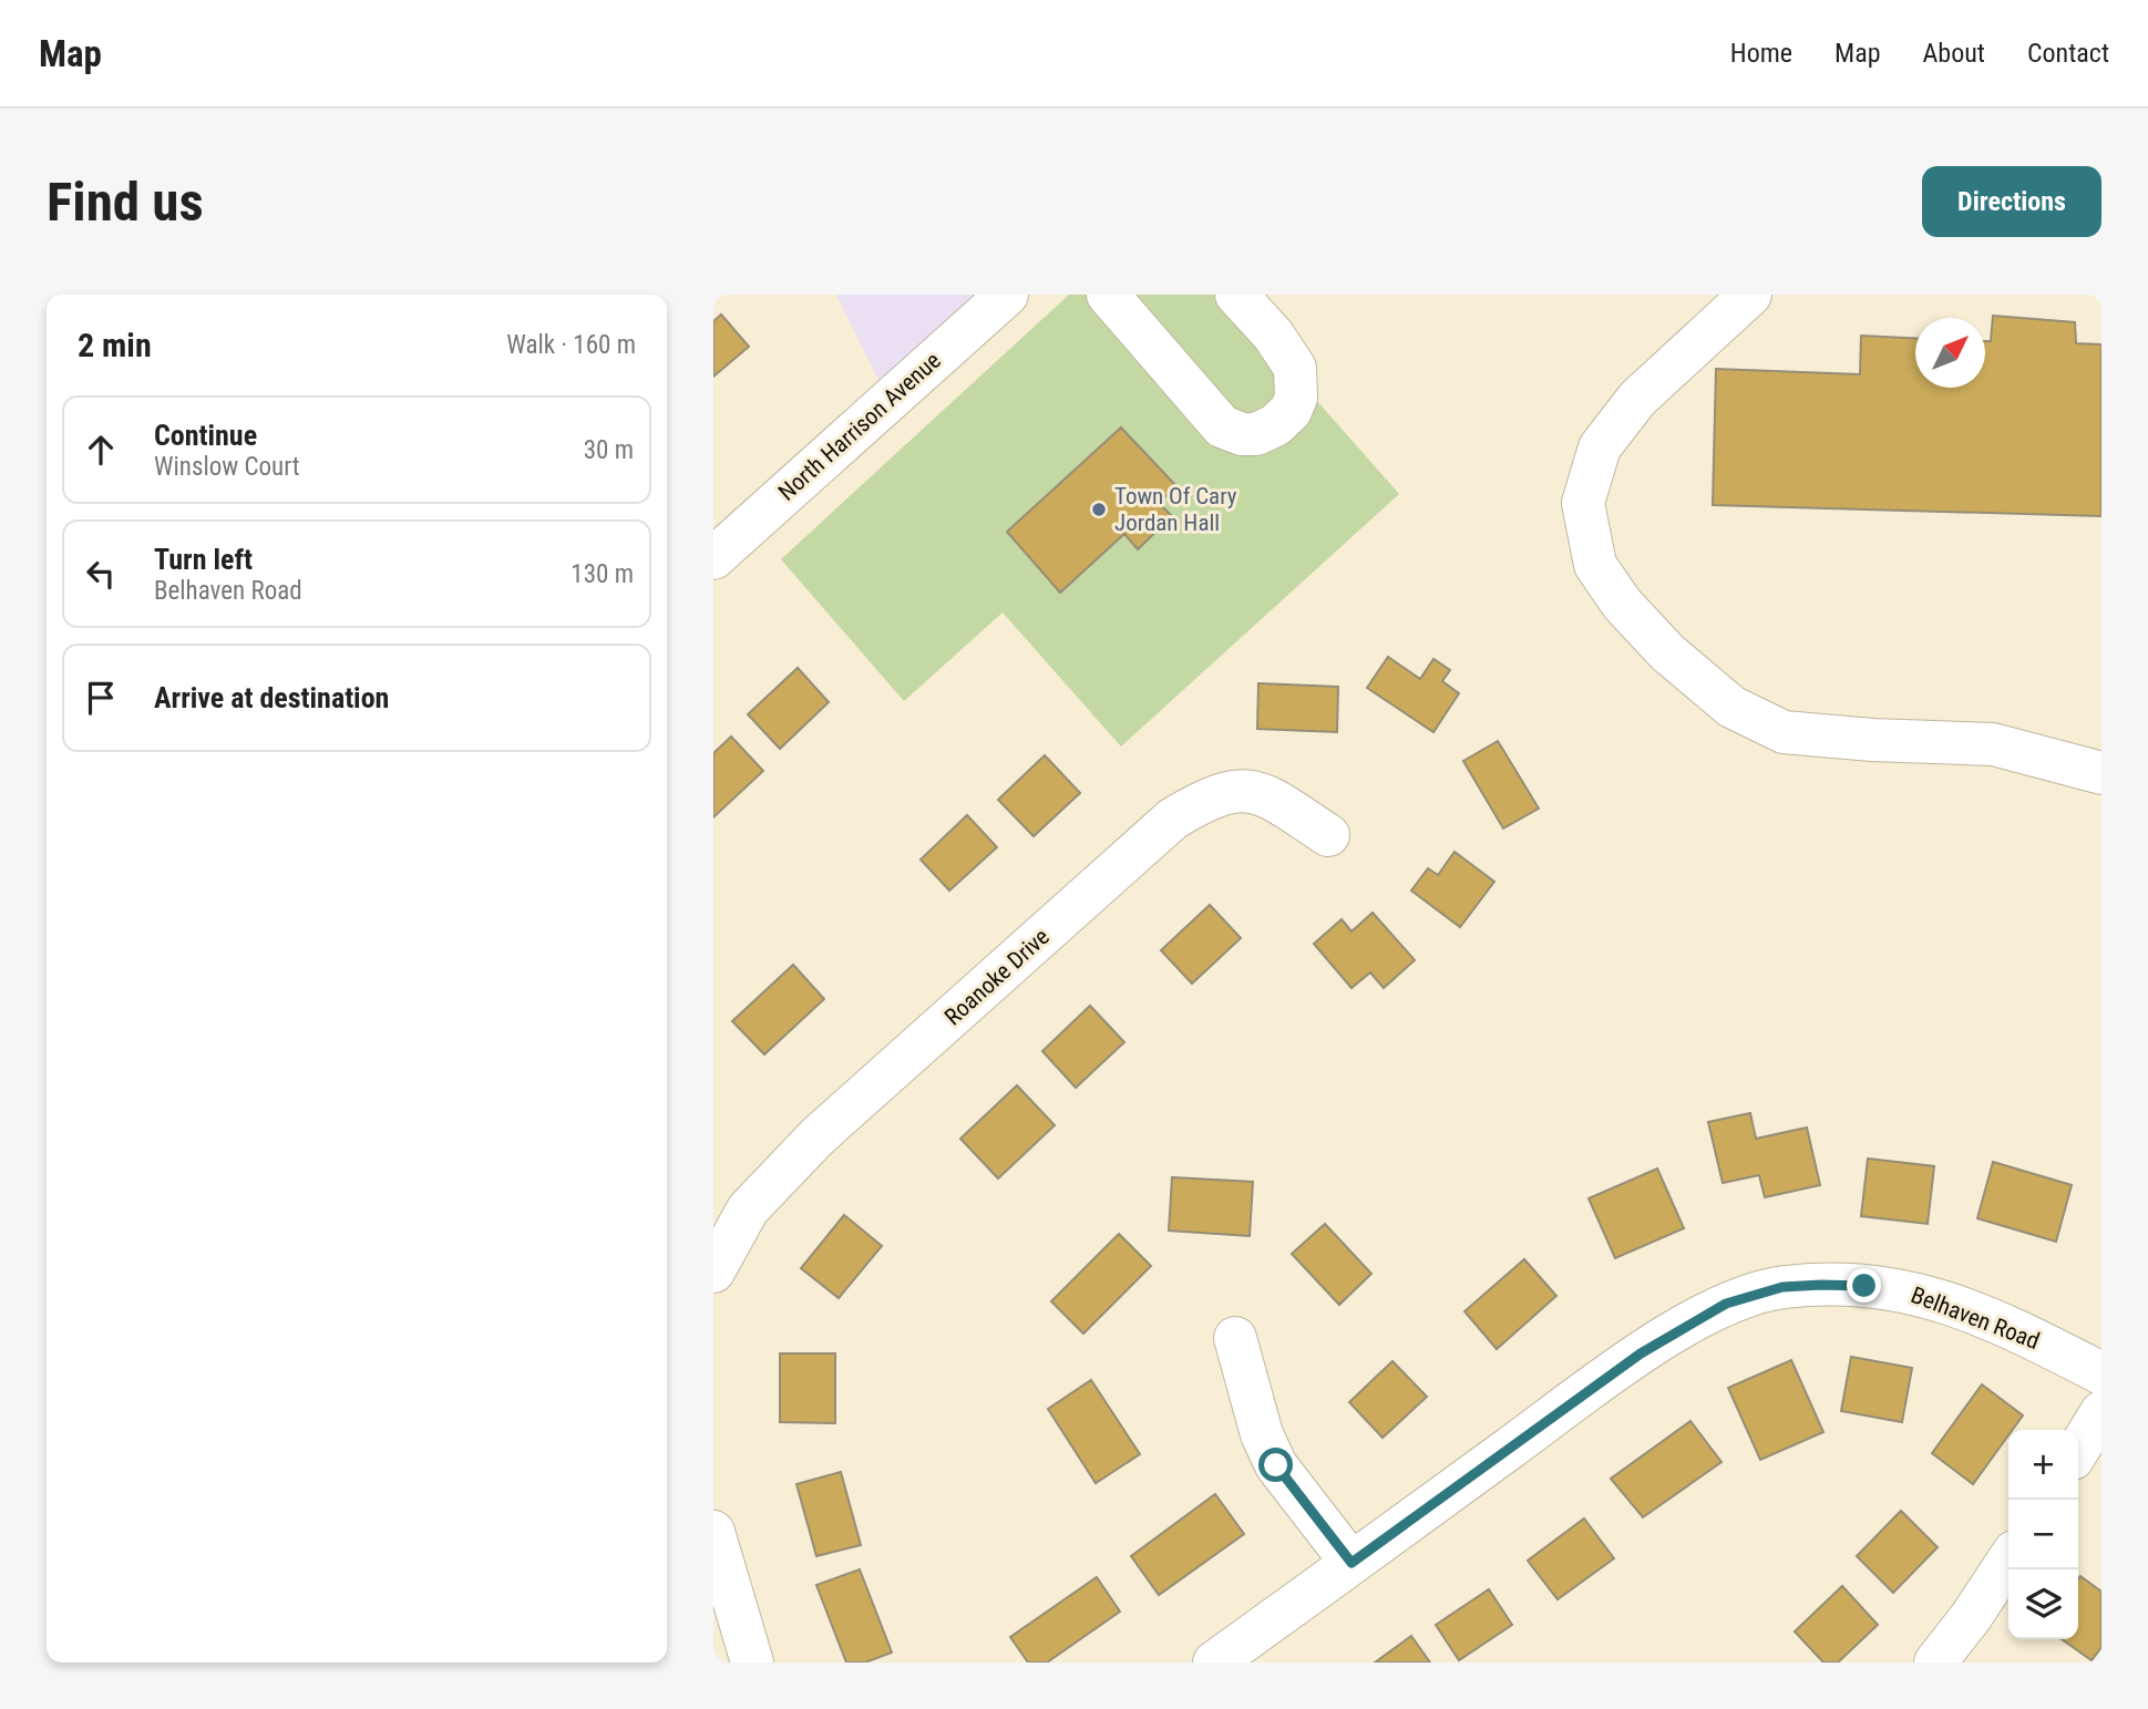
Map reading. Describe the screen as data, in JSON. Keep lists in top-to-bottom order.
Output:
{
  "streets": {
    "street": ["North Harrison Avenue", "Roanoke Drive", "Belhaven Road"]
  },
  "places": ["Town Of Cary Jordan Hall"],
  "north": "top right",
  "page": {
    "header": "Map",
    "nav": [
      "Home",
      "Map",
      "About",
      "Contact"
    ],
    "buttons": "Directions",
    "title": "Find us",
    "heading": ["2 min", "Walk · 160 m"],
    "list": [
      ["Continue", "Winslow Court", "30 m"],
      ["Turn left", "Belhaven Road", "130 m"],
      "Arrive at destination"
    ],
    "map_buttons": ["+", "−"]
  }
}
